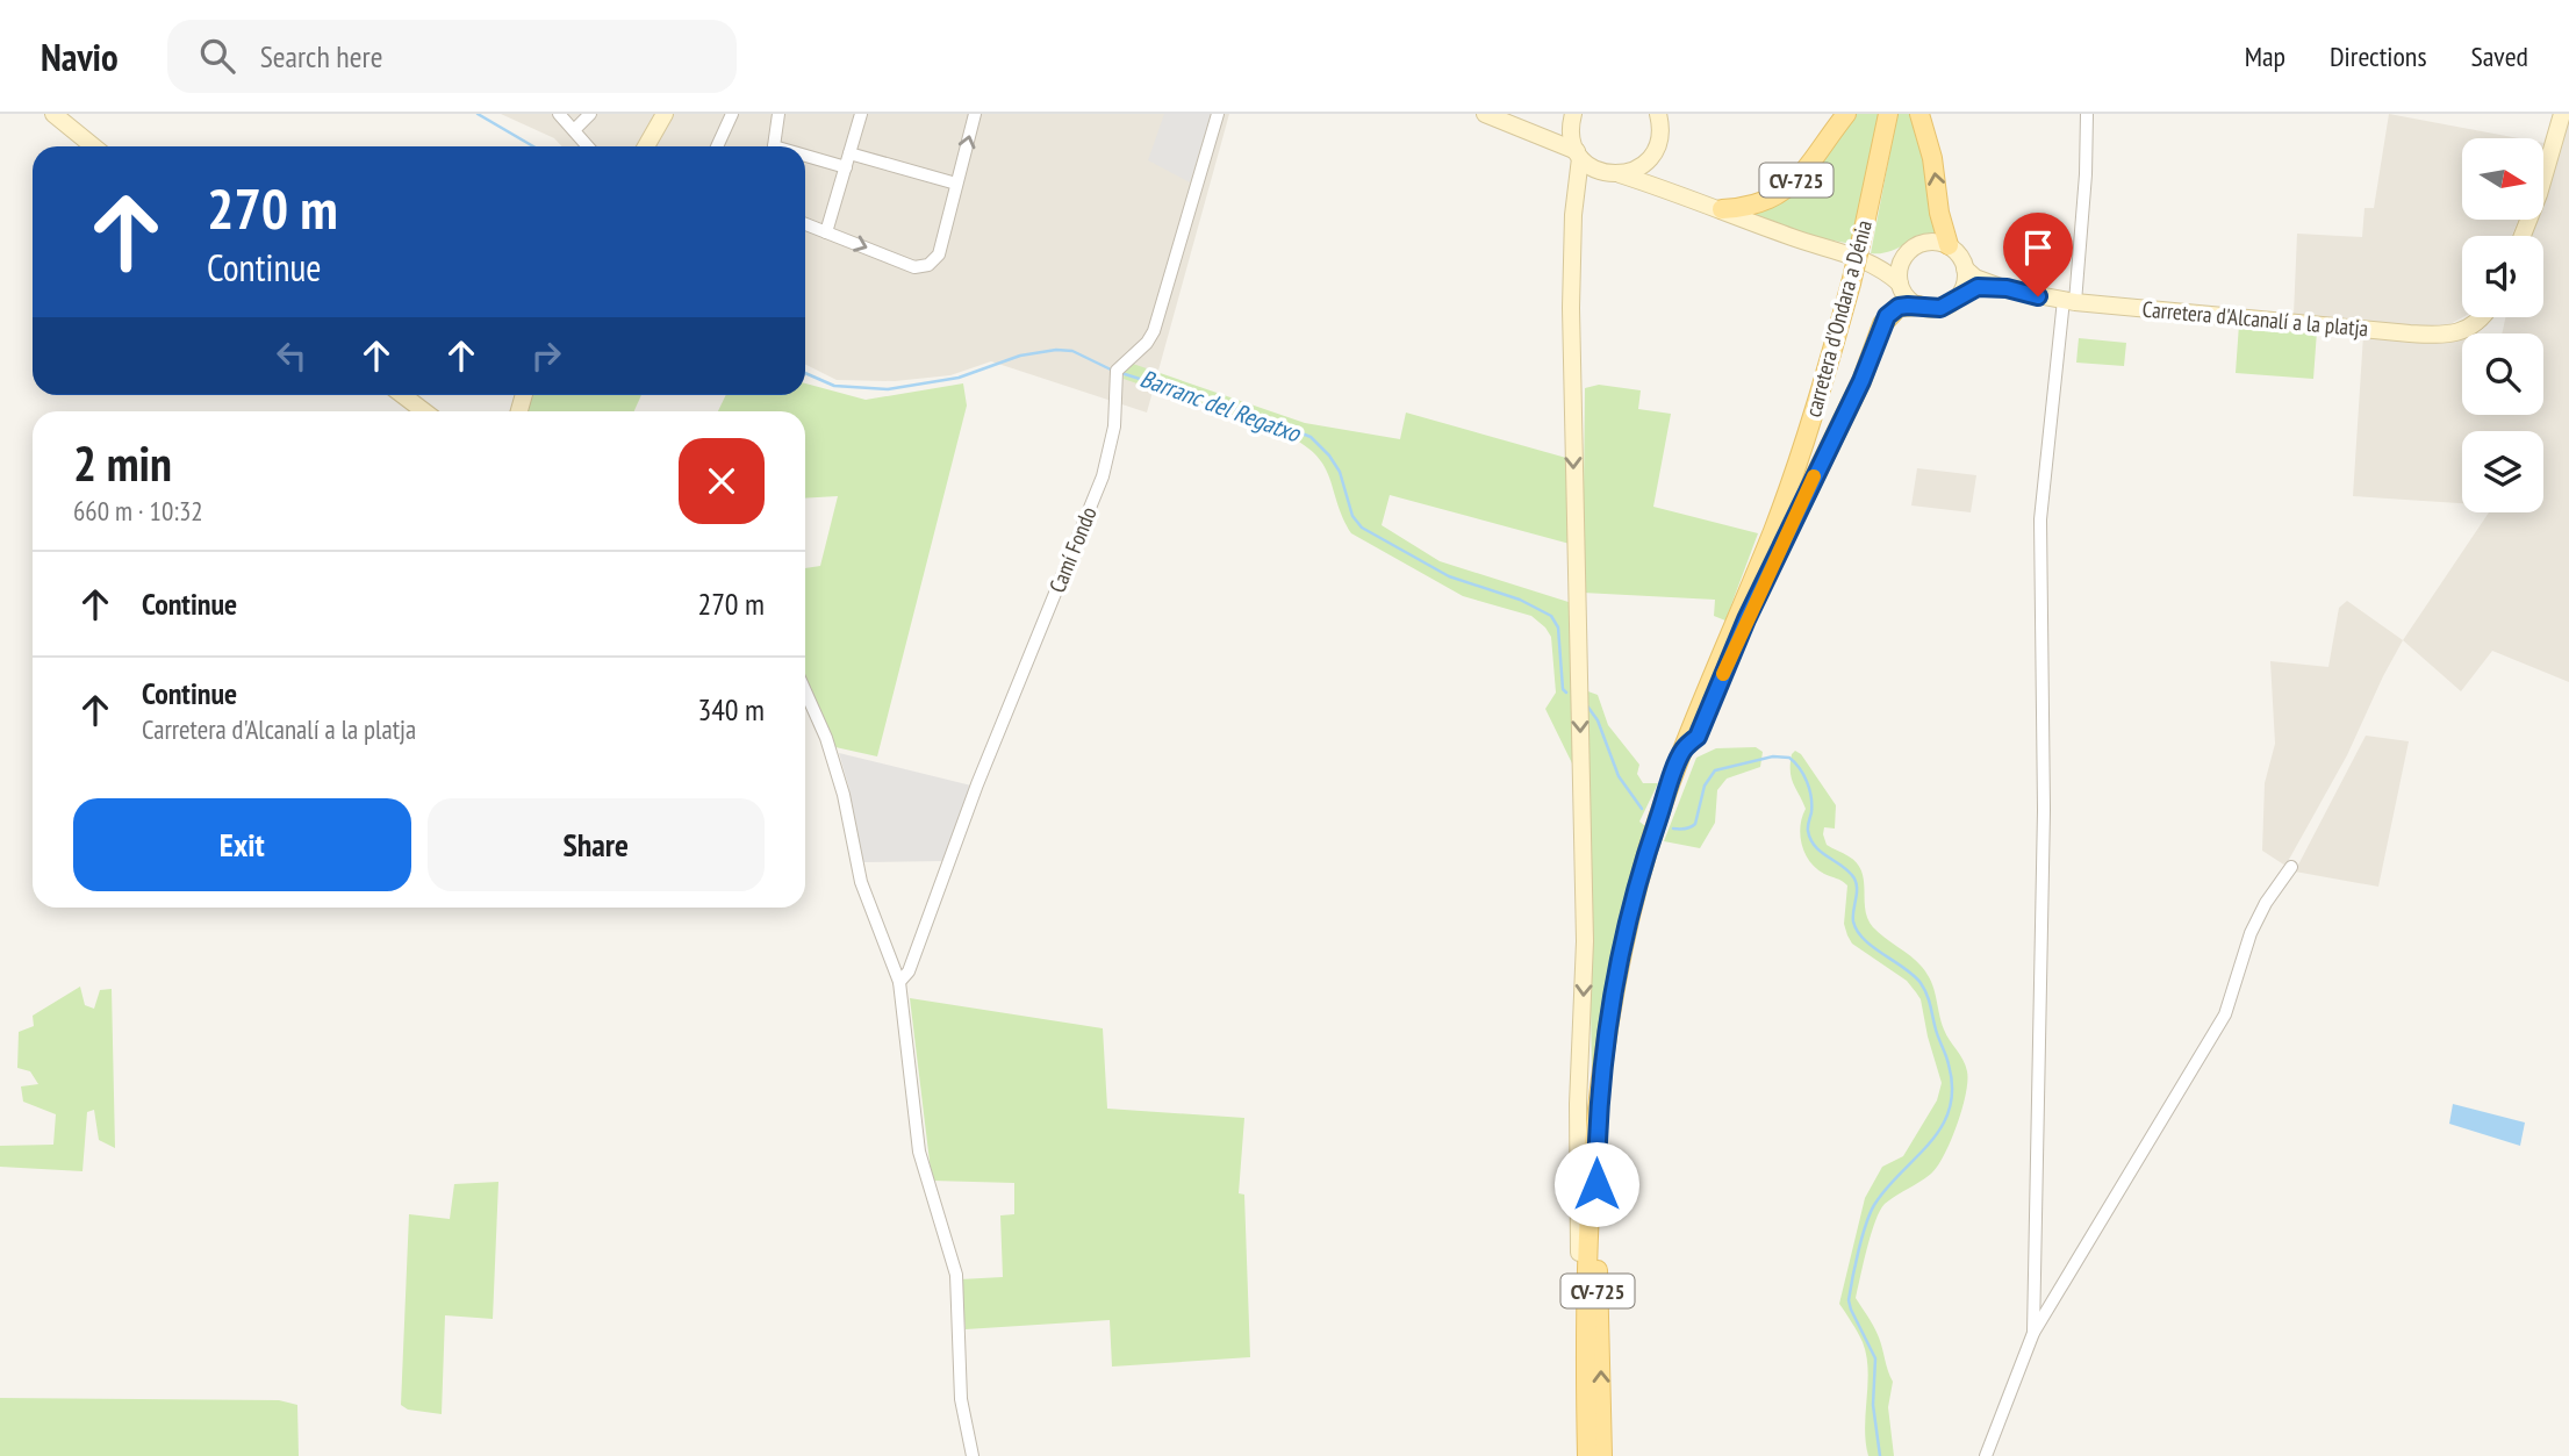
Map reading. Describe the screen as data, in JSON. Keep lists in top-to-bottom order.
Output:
{
  "streets": {
    "main road": ["CV-725", "carretera d'Ondara a Dénia", "Carretera d'Alcanalí a la platja"],
    "street": ["Camí Fondo"]
  },
  "crossings": [
    ["CV-725", "carretera d'Ondara a Dénia"],
    ["CV-725", "Carretera d'Alcanalí a la platja"]
  ],
  "water": ["Barranc del Regatxo"],
  "north": "right",
  "page": {
    "header": "Navio",
    "search": "Search here",
    "nav": ["Map", "Directions", "Saved"],
    "turn": ["270 m", "Continue"],
    "heading": ["2 min", "660 m · 10:32"],
    "list": [
      {
        "name": "Continue",
        "value": "270 m"
      },
      {
        "name": "Continue",
        "note": "Carretera d'Alcanalí a la platja",
        "value": "340 m"
      }
    ],
    "buttons": ["Exit", "Share"]
  }
}
